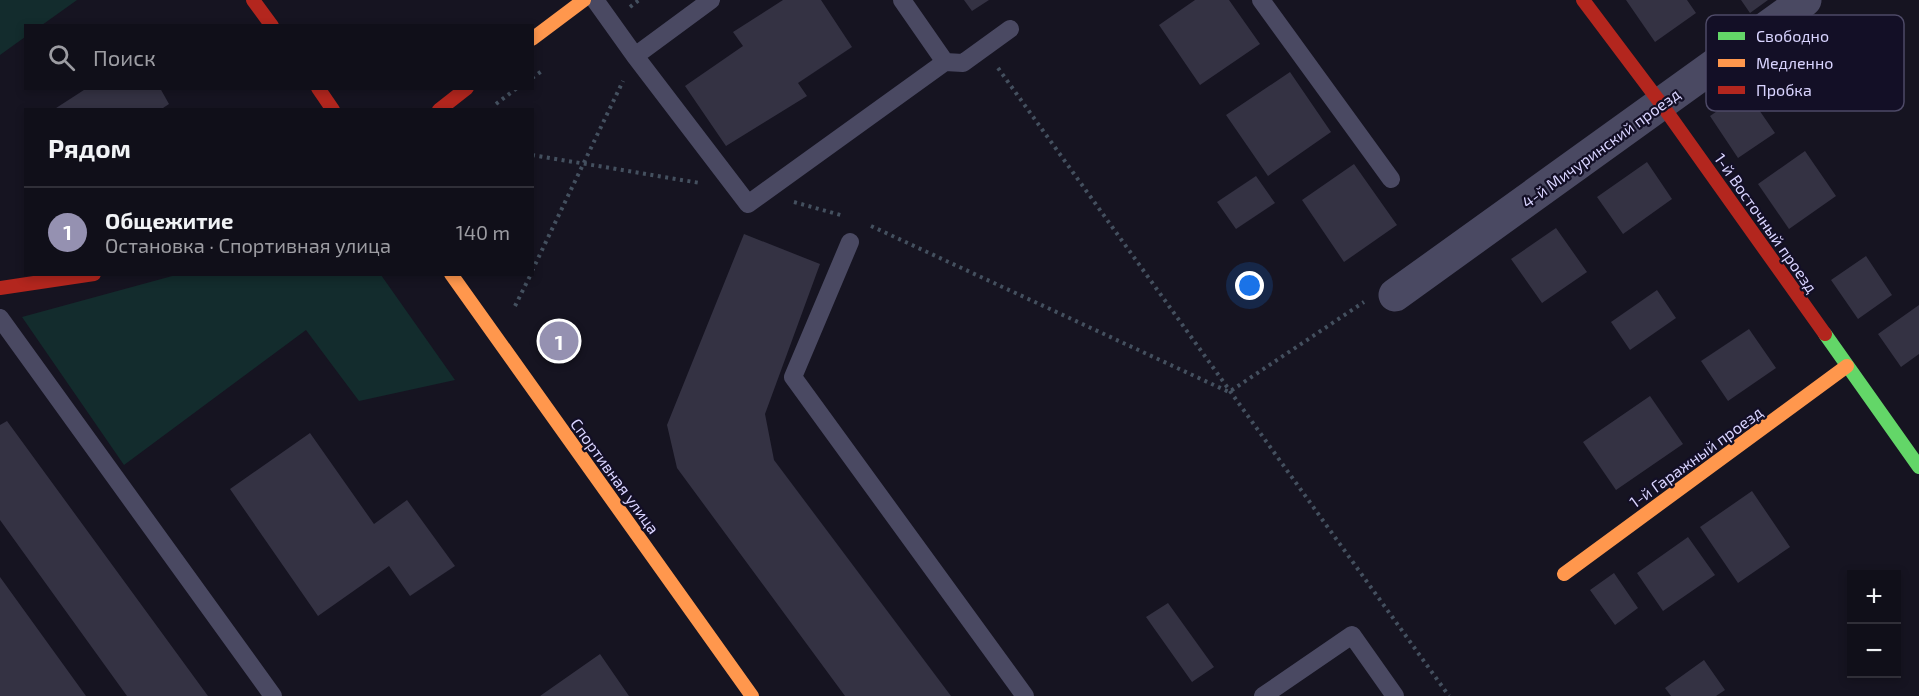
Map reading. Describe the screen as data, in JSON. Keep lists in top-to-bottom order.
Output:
{
  "streets": {
    "street": [
      "4-й Мичуринский проезд",
      "1-й Восточный проезд",
      "1-й Гаражный проезд",
      "Спортивная улица"
    ]
  },
  "crossings": [
    ["4-й Мичуринский проезд", "1-й Восточный проезд"],
    ["1-й Восточный проезд", "1-й Гаражный проезд"]
  ],
  "legend": ["Свободно", "Медленно", "Пробка"],
  "page": {
    "search": "Поиск",
    "heading": "Рядом",
    "list": [
      {
        "mark": "1",
        "name": "Общежитие",
        "note": "Остановка · Спортивная улица",
        "value": "140 m"
      }
    ],
    "pins": "1",
    "map_buttons": ["+", "−"]
  }
}
